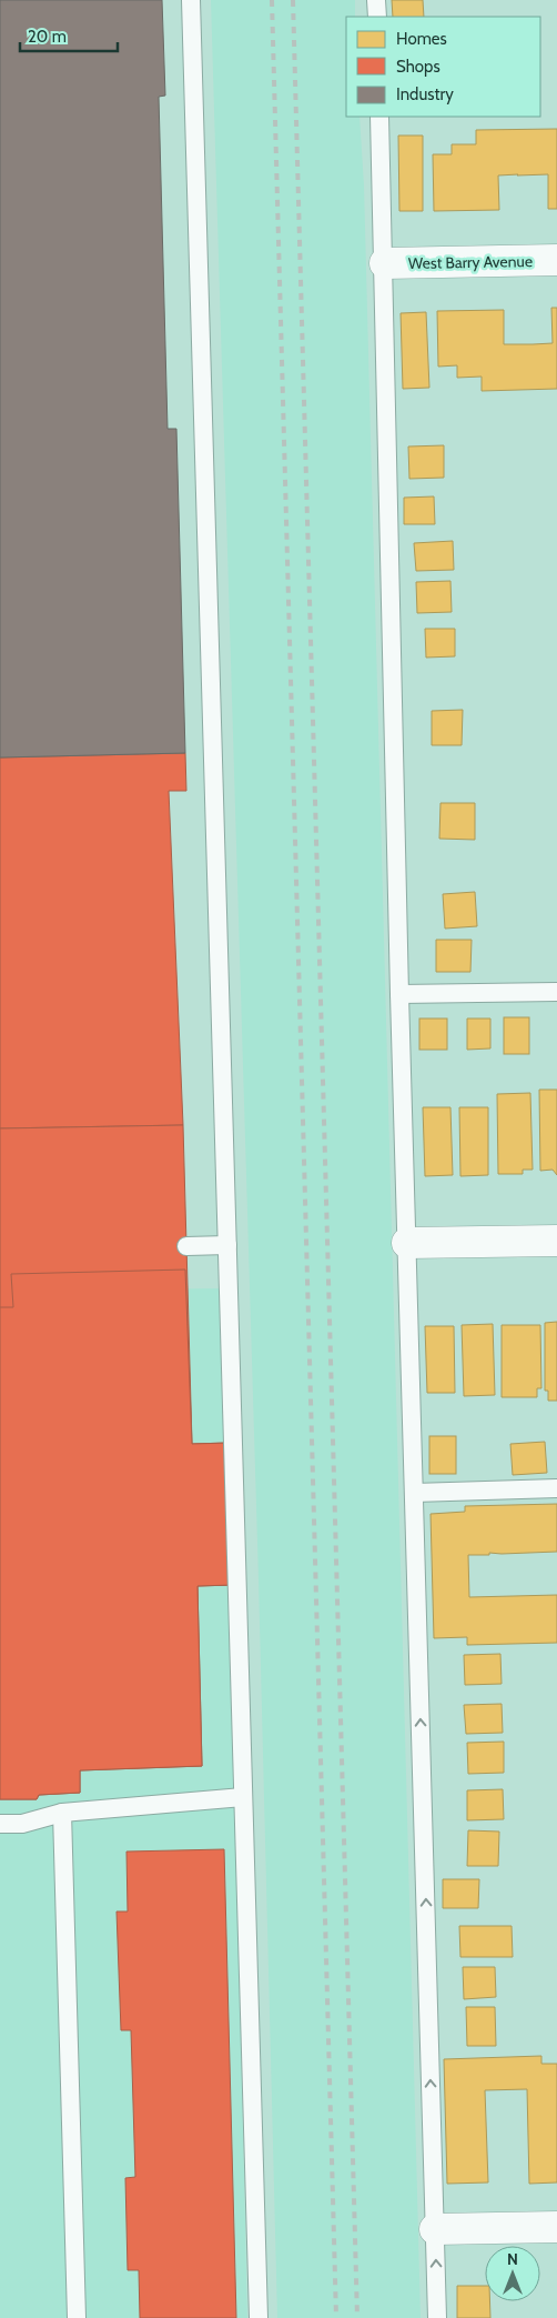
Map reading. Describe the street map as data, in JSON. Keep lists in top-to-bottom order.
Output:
{
  "streets": {
    "street": ["West Barry Avenue"]
  },
  "legend": ["Homes", "Shops", "Industry"],
  "scale_bar": "20 m",
  "north": "top"
}
